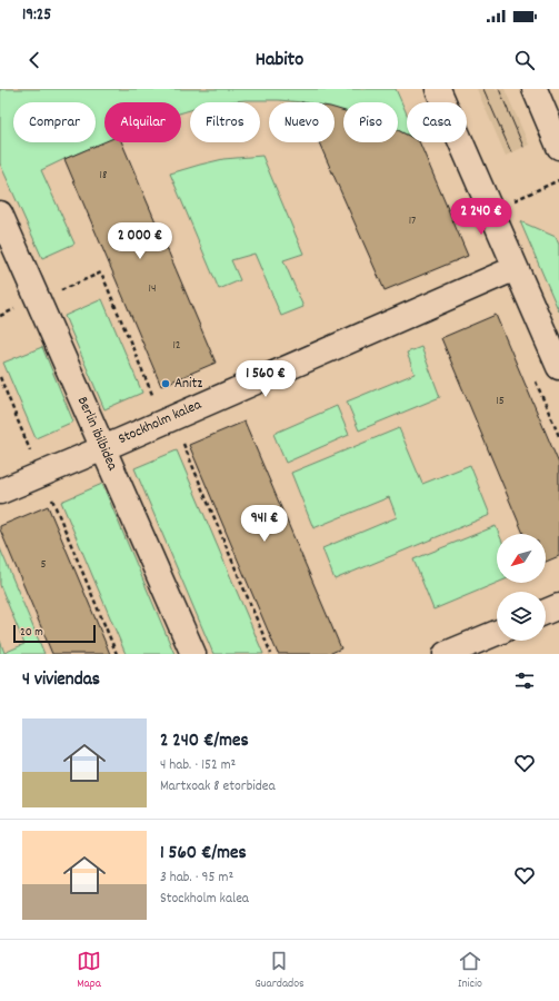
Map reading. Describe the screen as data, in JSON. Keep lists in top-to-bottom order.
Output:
{
  "streets": {
    "street": ["Stockholm kalea", "Berlin ibilbidea"]
  },
  "crossings": [
    ["Stockholm kalea", "Berlin ibilbidea"]
  ],
  "places": ["Anitz"],
  "house_numbers": [
    "18",
    "17",
    "14",
    "12",
    "15",
    "5"
  ],
  "scale_bar": "20 m",
  "north": "bottom left",
  "page": {
    "status": "19:25",
    "header": "Habito",
    "chip": [
      "Comprar",
      "Alquilar",
      "Filtros",
      "Nuevo",
      "Piso",
      "Casa"
    ],
    "price": [
      "2 240 €",
      "2 000 €",
      "1 560 €",
      "941 €"
    ],
    "scale": "20 m",
    "heading": "4 viviendas",
    "list": [
      {
        "name": "2 240 €/mes",
        "note": "4 hab. · 152 m² · Martxoak 8 etorbidea"
      },
      {
        "name": "1 560 €/mes",
        "note": "3 hab. · 95 m² · Stockholm kalea"
      }
    ],
    "tabs": ["Mapa", "Guardados", "Inicio"]
  }
}
